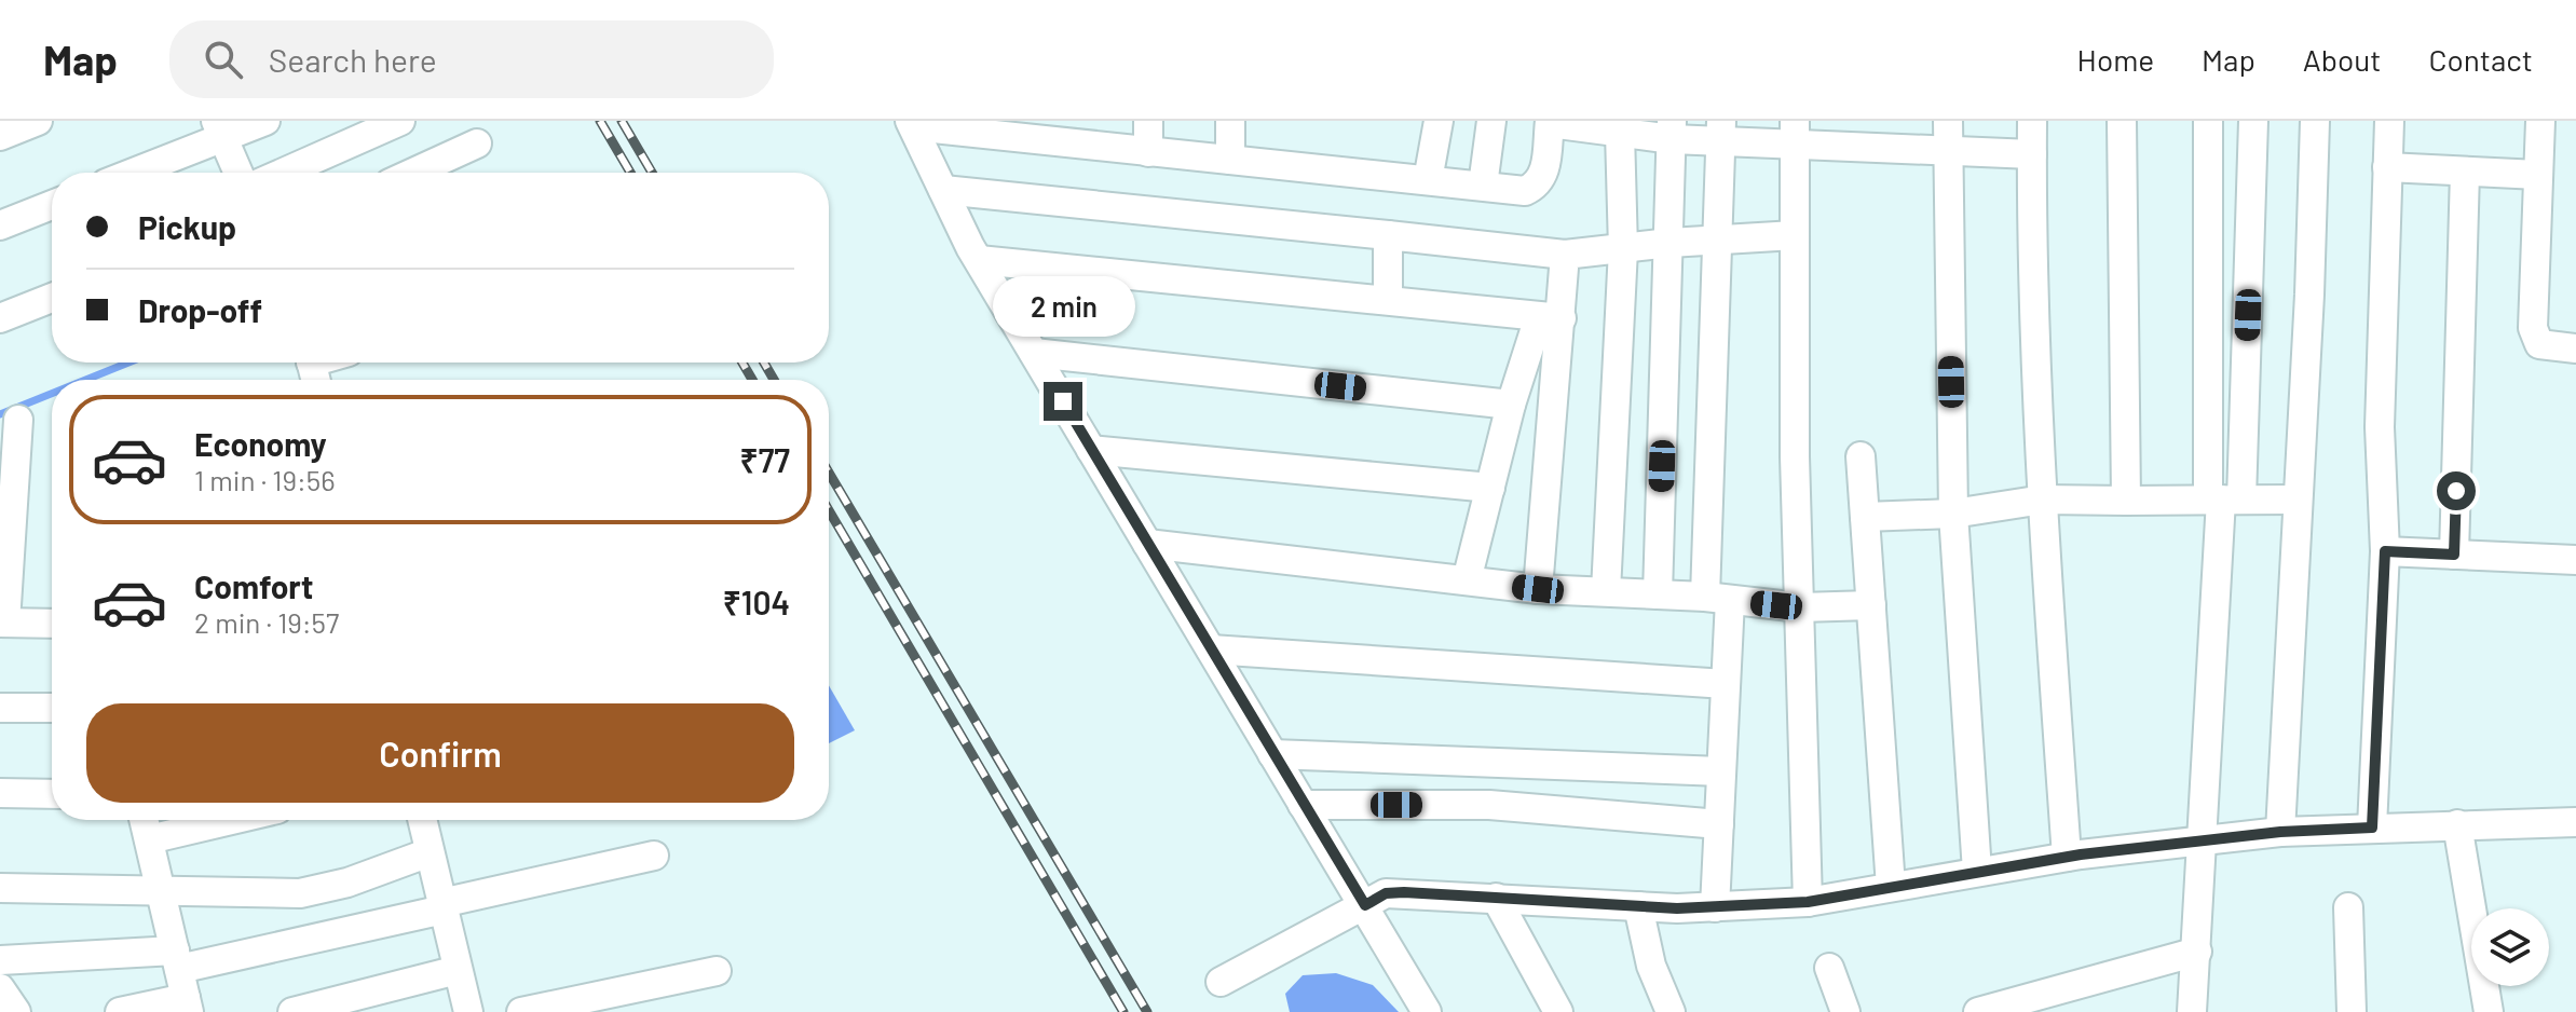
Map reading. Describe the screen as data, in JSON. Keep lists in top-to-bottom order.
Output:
{
  "page": {
    "header": "Map",
    "search": "Search here",
    "nav": [
      "Home",
      "Map",
      "About",
      "Contact"
    ],
    "banner": ["Pickup", "Drop-off"],
    "bubble": "2 min",
    "list": [
      {
        "name": "Economy",
        "note": "1 min · 19:56",
        "value": "₹77"
      },
      {
        "name": "Comfort",
        "note": "2 min · 19:57",
        "value": "₹104"
      }
    ],
    "buttons": "Confirm"
  }
}
